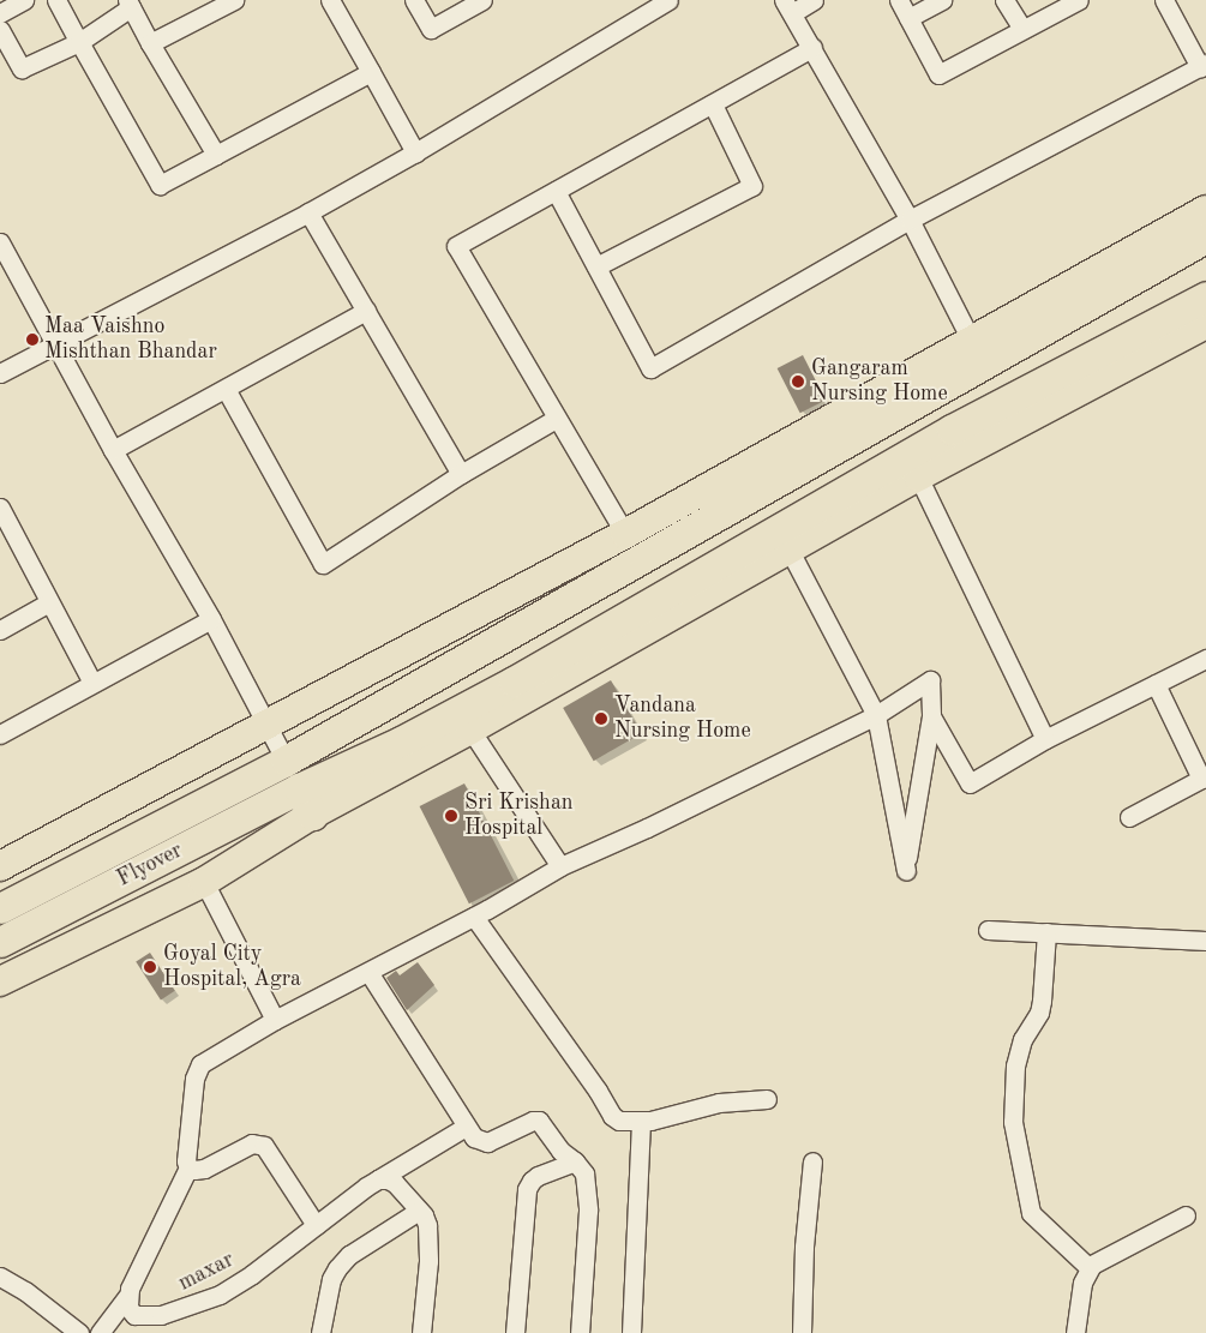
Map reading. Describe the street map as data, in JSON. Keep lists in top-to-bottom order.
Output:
{
  "streets": {
    "highway": ["Flyover"],
    "street": ["maxar"]
  },
  "places": [
    "Maa Vaishno Mishthan Bhandar",
    "Gangaram Nursing Home",
    "Vandana Nursing Home",
    "Sri Krishan Hospital",
    "Goyal City Hospital, Agra"
  ]
}
